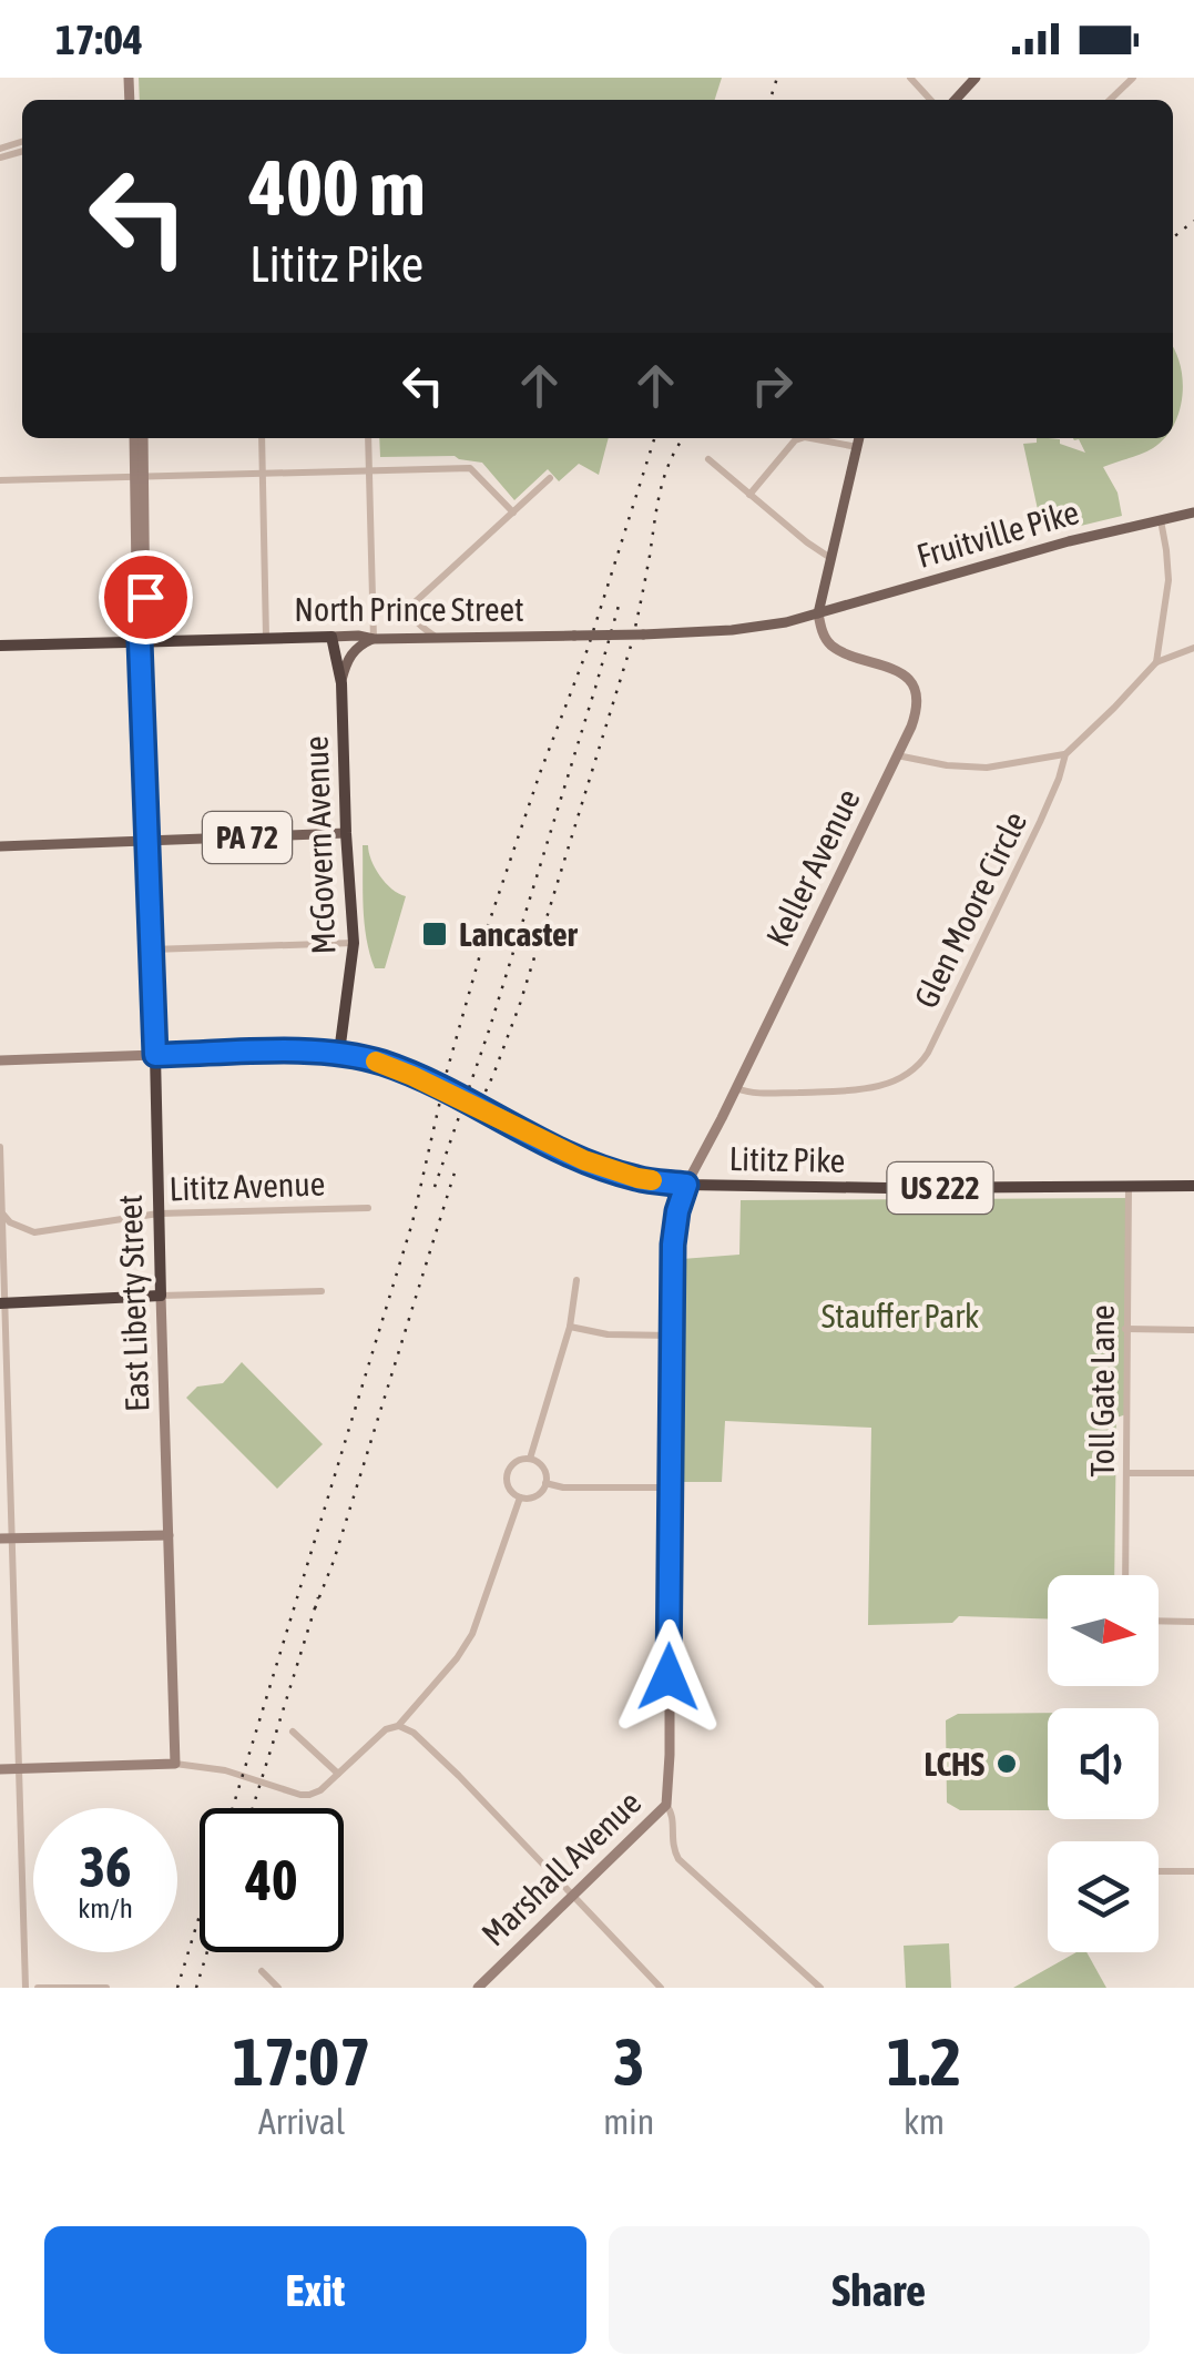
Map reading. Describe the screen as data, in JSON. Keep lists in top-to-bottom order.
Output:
{
  "streets": {
    "highway": [
      "North Prince Street",
      "McGovern Avenue",
      "Lititz Pike",
      "US 222",
      "East Liberty Street"
    ],
    "main road": ["Fruitville Pike", "PA 72"],
    "street": [
      "Keller Avenue",
      "Glen Moore Circle",
      "Lititz Avenue",
      "Toll Gate Lane",
      "Marshall Avenue"
    ]
  },
  "crossings": [
    ["Fruitville Pike", "North Prince Street"],
    ["Fruitville Pike", "Keller Avenue"],
    ["North Prince Street", "McGovern Avenue"],
    ["North Prince Street", "Keller Avenue"],
    ["North Prince Street", "East Liberty Street"],
    ["PA 72", "McGovern Avenue"],
    ["PA 72", "East Liberty Street"],
    ["McGovern Avenue", "Lititz Pike"],
    ["McGovern Avenue", "US 222"],
    ["Keller Avenue", "Glen Moore Circle"],
    ["Keller Avenue", "Lititz Pike"],
    ["Keller Avenue", "Marshall Avenue"],
    ["Lititz Pike", "US 222"],
    ["Lititz Pike", "Toll Gate Lane"],
    ["Lititz Pike", "Marshall Avenue"],
    ["Lititz Avenue", "East Liberty Street"],
    ["US 222", "East Liberty Street"]
  ],
  "parks": ["Stauffer Park"],
  "places": {
    "transit": ["Lancaster"],
    "other": ["LCHS"]
  },
  "north": "right",
  "page": {
    "status": "17:04",
    "turn": ["400 m", "Lititz Pike"],
    "speed": "36 km/h",
    "limit": "40",
    "eta": [
      "17:07",
      "Arrival",
      "3",
      "min",
      "1.2",
      "km"
    ],
    "buttons": ["Exit", "Share"]
  }
}
